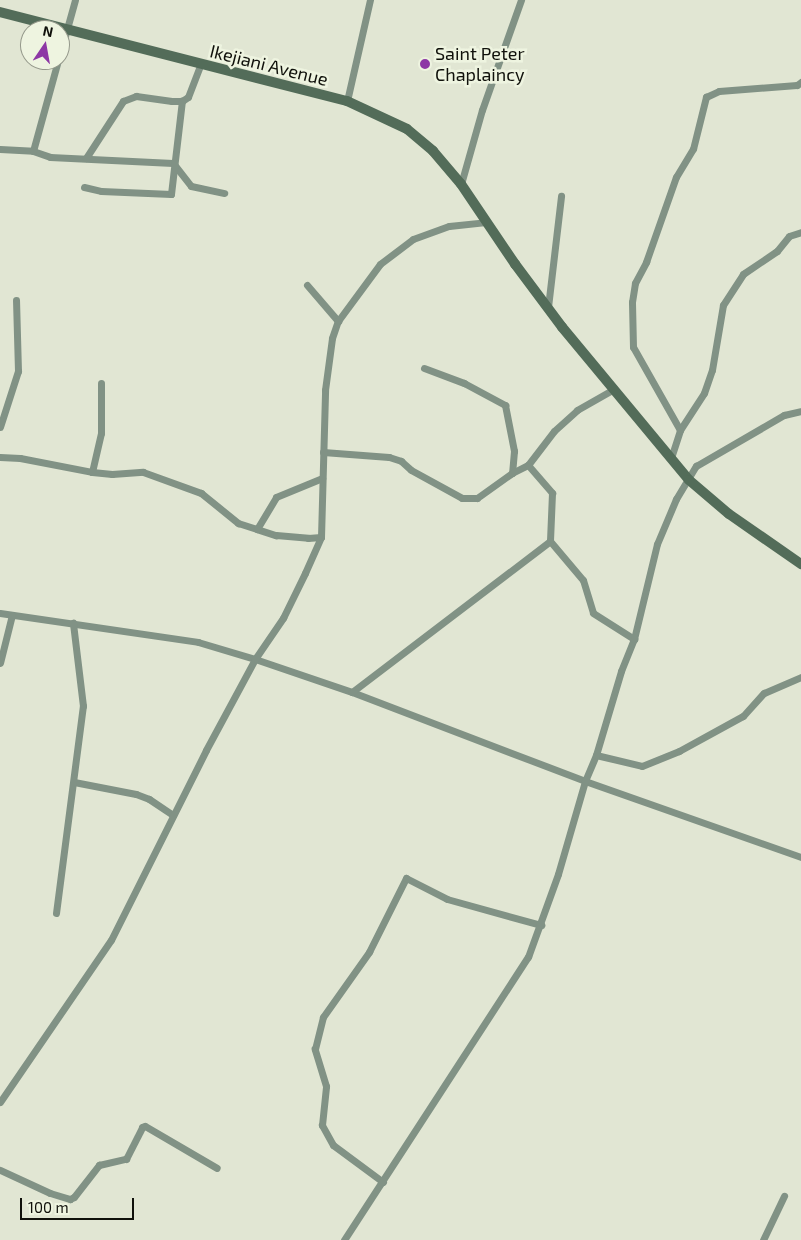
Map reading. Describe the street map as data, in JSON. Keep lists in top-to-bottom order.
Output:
{
  "streets": {
    "street": ["Ikejiani Avenue"]
  },
  "places": ["Saint Peter Chaplaincy"],
  "scale_bar": "100 m",
  "north": "top"
}
